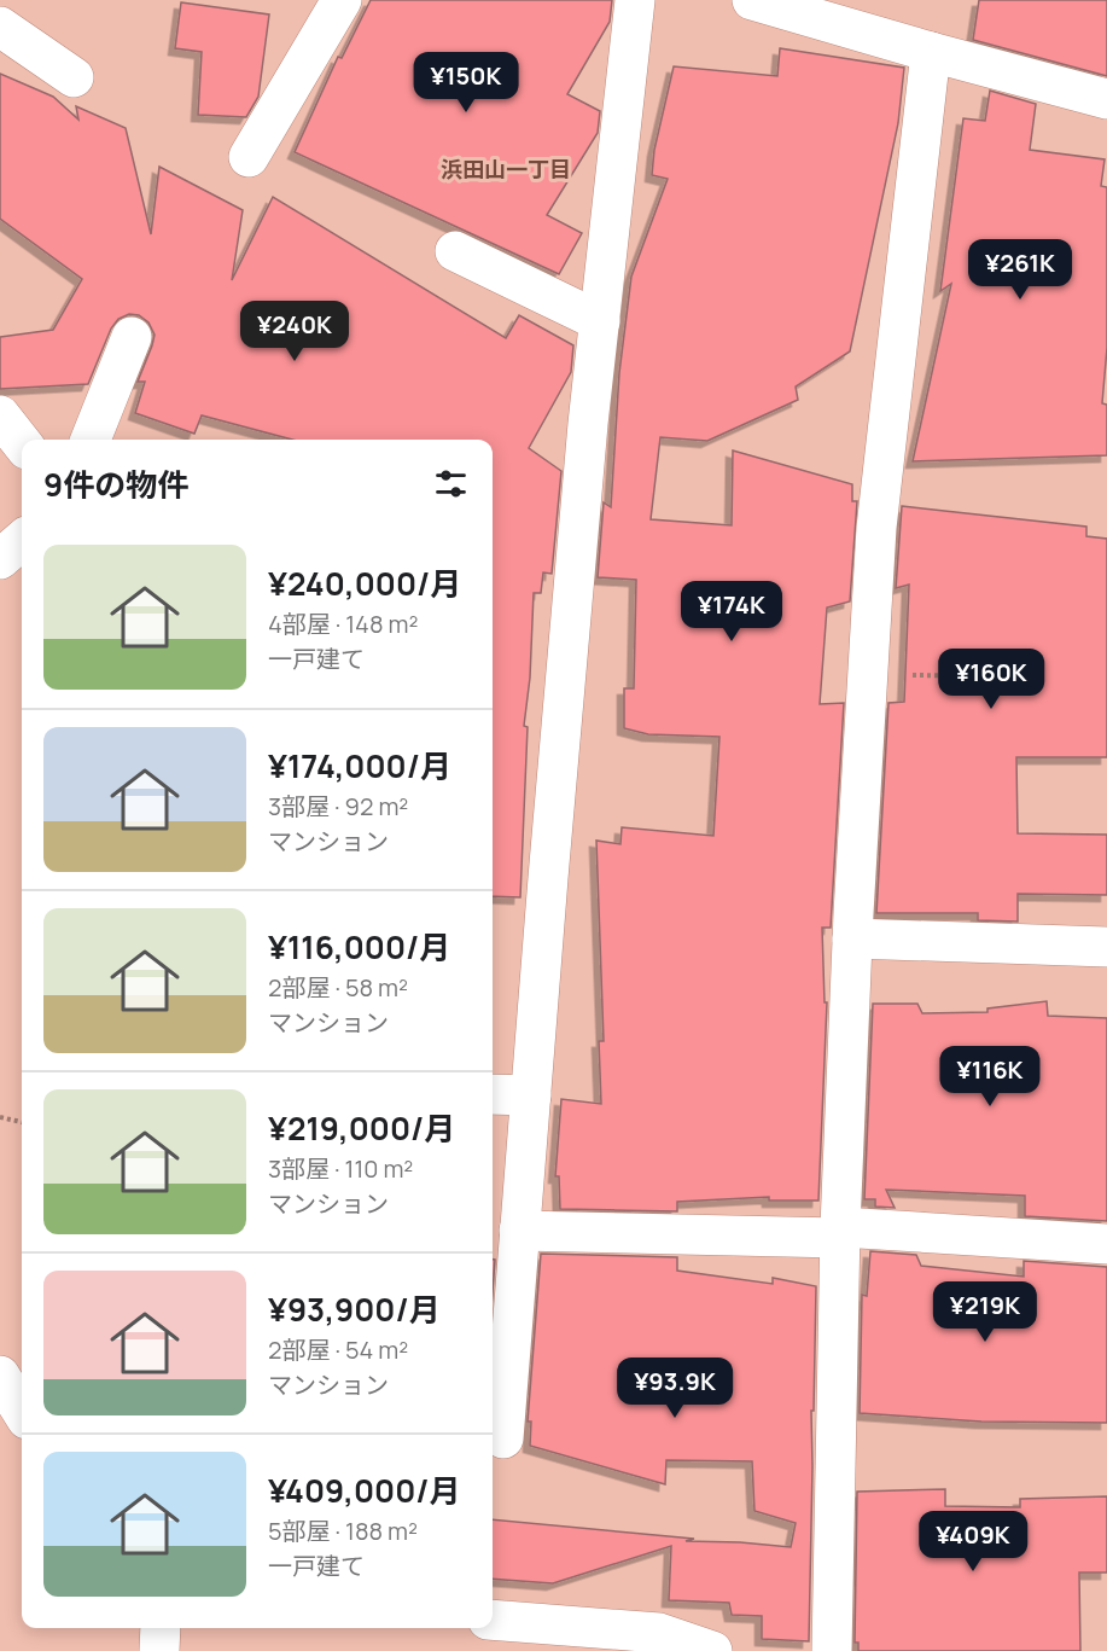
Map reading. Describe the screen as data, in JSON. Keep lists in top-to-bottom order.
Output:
{
  "districts": ["浜田山一丁目"],
  "page": {
    "price": [
      "¥150K",
      "¥261K",
      "¥240K",
      "¥174K",
      "¥160K",
      "¥116K",
      "¥219K",
      "¥93.9K",
      "¥409K"
    ],
    "heading": "9件の物件",
    "list": [
      {
        "name": "¥240,000/月",
        "note": "4部屋 · 148 m² · 一戸建て"
      },
      {
        "name": "¥174,000/月",
        "note": "3部屋 · 92 m² · マンション"
      },
      {
        "name": "¥116,000/月",
        "note": "2部屋 · 58 m² · マンション"
      },
      {
        "name": "¥219,000/月",
        "note": "3部屋 · 110 m² · マンション"
      },
      {
        "name": "¥93,900/月",
        "note": "2部屋 · 54 m² · マンション"
      },
      {
        "name": "¥409,000/月",
        "note": "5部屋 · 188 m² · 一戸建て"
      }
    ]
  }
}
